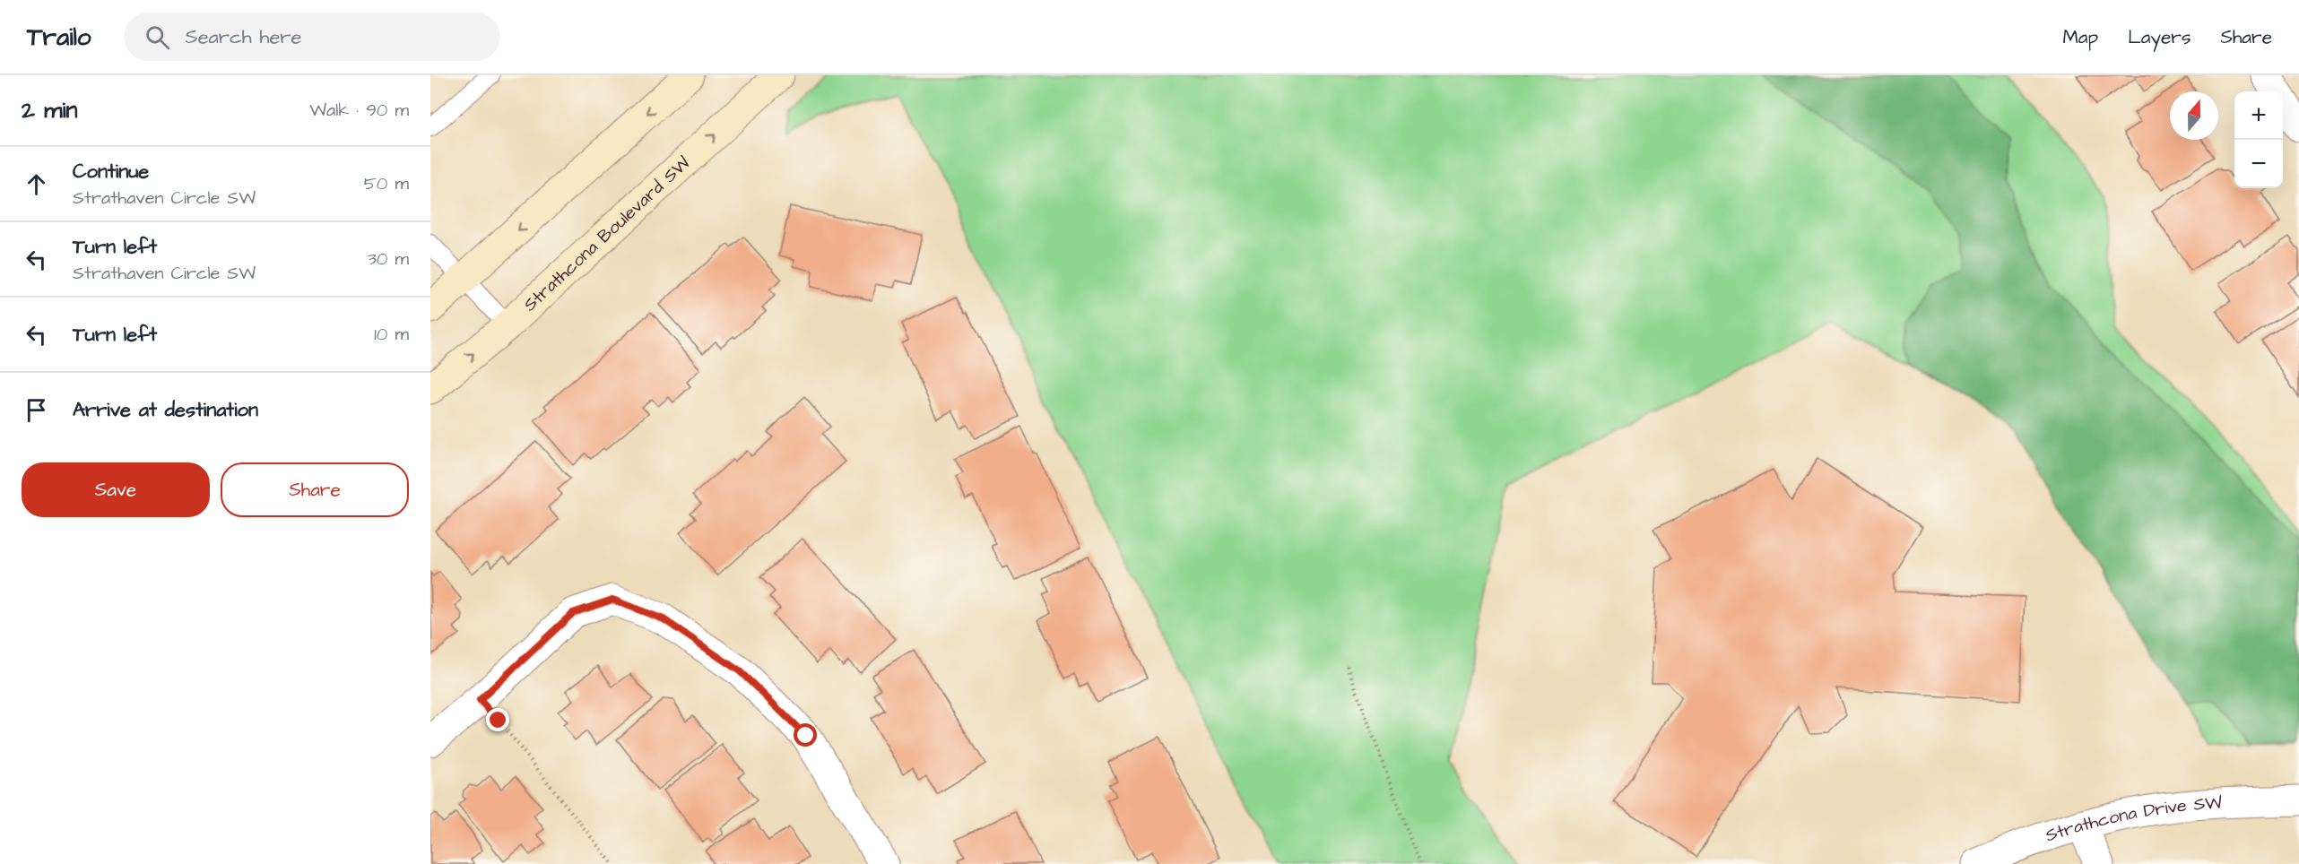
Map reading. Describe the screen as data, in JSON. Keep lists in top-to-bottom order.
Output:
{
  "streets": {
    "main road": ["Strathcona Boulevard SW"],
    "street": ["Strathcona Drive SW"]
  },
  "north": "top",
  "page": {
    "header": "Trailo",
    "search": "Search here",
    "nav": ["Map", "Layers", "Share"],
    "heading": ["2 min", "Walk · 90 m"],
    "map_buttons": ["+", "−"],
    "list": [
      ["Continue", "Strathaven Circle SW", "50 m"],
      ["Turn left", "Strathaven Circle SW", "30 m"],
      ["Turn left", "10 m"],
      "Arrive at destination"
    ],
    "buttons": ["Save", "Share"]
  }
}
